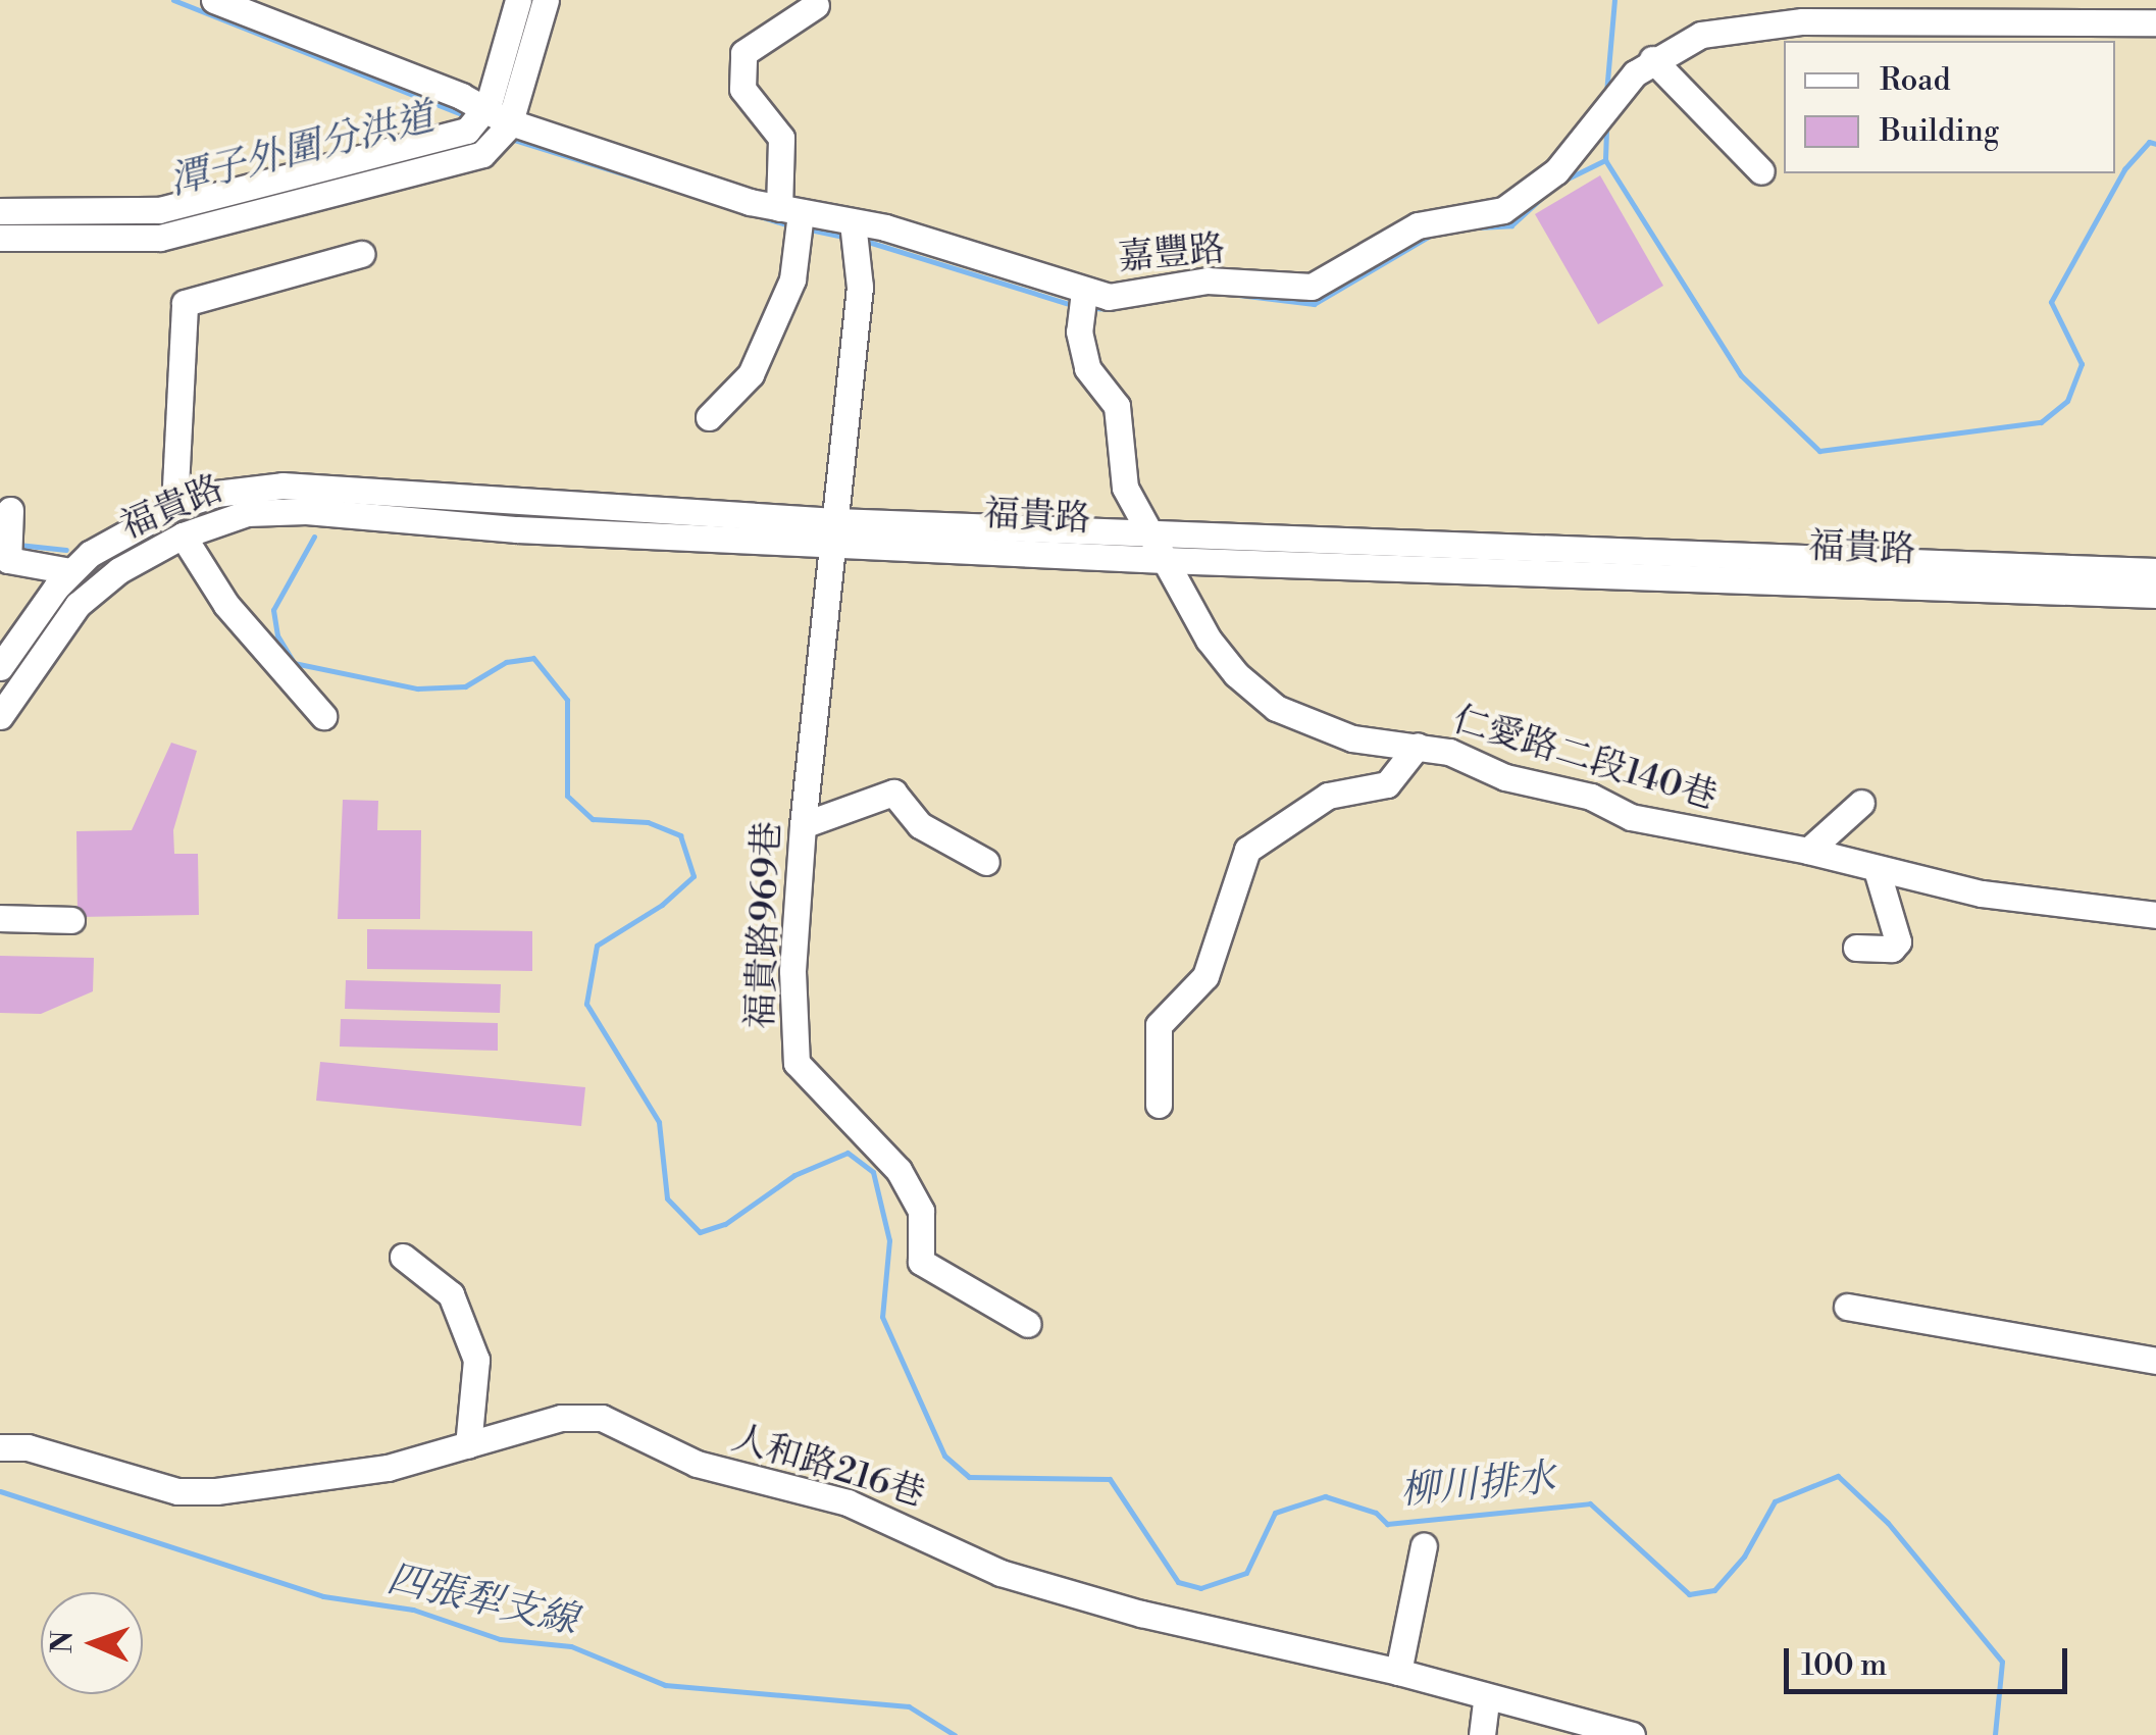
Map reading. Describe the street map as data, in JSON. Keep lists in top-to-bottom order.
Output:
{
  "streets": {
    "street": [
      "嘉豐路",
      "福貴路",
      "仁愛路二段140巷",
      "福貴路969巷",
      "人和路216巷"
    ]
  },
  "crossings": [
    ["嘉豐路", "仁愛路二段140巷"],
    ["嘉豐路", "福貴路969巷"],
    ["福貴路", "仁愛路二段140巷"],
    ["福貴路", "福貴路969巷"]
  ],
  "water": ["潭子外圍分洪道", "柳川排水", "四張犁支線"],
  "legend": ["Road", "Building"],
  "scale_bar": "100 m",
  "north": "left"
}
